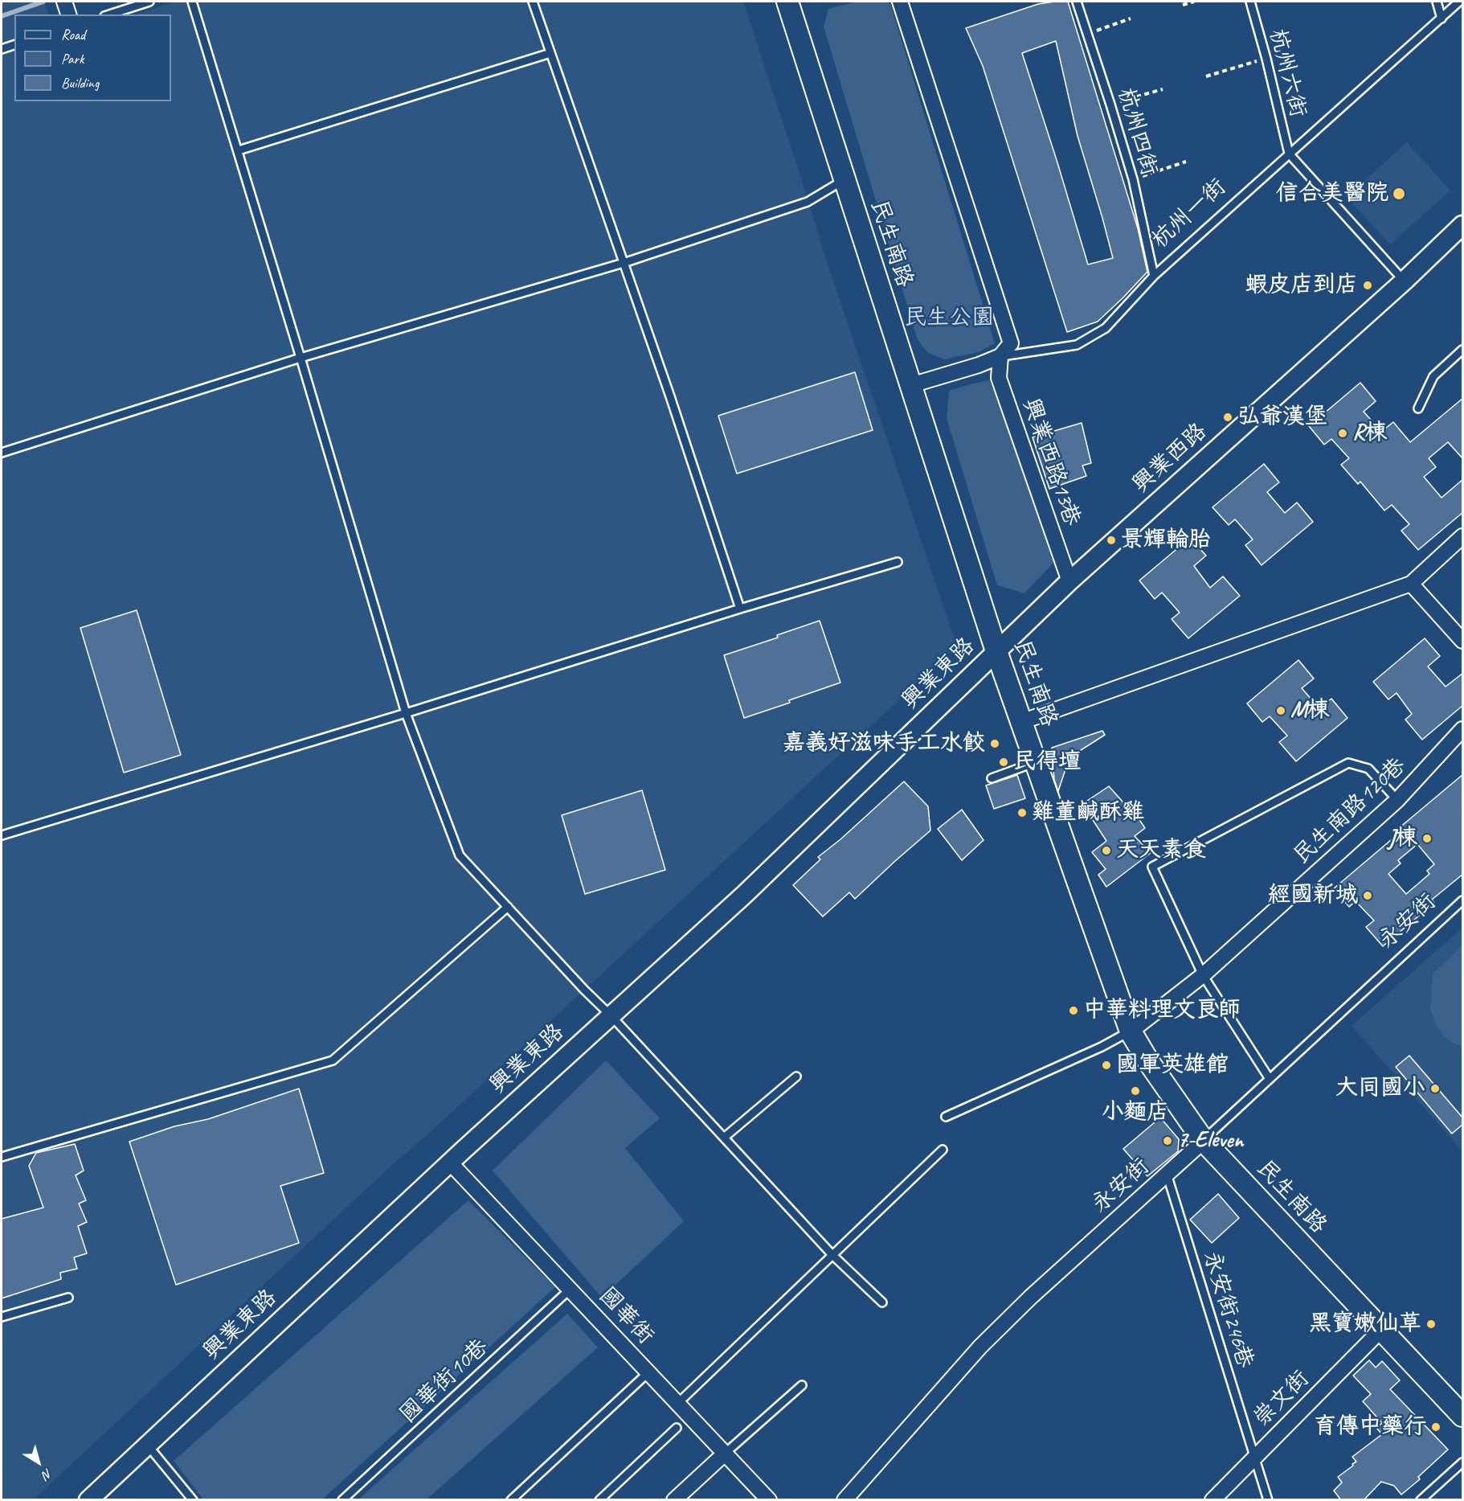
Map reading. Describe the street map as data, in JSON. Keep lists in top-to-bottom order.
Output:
{
  "streets": {
    "main road": ["民生南路"],
    "street": [
      "杭州一街",
      "興業西路",
      "興業西路13巷",
      "興業東路",
      "民生南路120巷",
      "永安街",
      "國華街",
      "崇文街"
    ],
    "lane": [
      "杭州六街",
      "杭州四街",
      "永安街246巷",
      "國華街10巷"
    ]
  },
  "crossings": [
    ["杭州六街", "杭州一街"],
    ["杭州四街", "杭州一街"],
    ["杭州一街", "民生南路"],
    ["杭州一街", "興業西路13巷"],
    ["民生南路", "興業西路"],
    ["民生南路", "興業東路"],
    ["民生南路", "民生南路120巷"],
    ["民生南路", "永安街"],
    ["民生南路", "崇文街"],
    ["興業西路", "興業西路13巷"],
    ["興業西路", "興業東路"],
    ["興業東路", "國華街"],
    ["永安街", "永安街246巷"],
    ["永安街246巷", "崇文街"],
    ["國華街", "國華街10巷"]
  ],
  "parks": ["民生公園"],
  "places": [
    "信合美醫院",
    "蝦皮店到店",
    "弘爺漢堡",
    "R棟",
    "景輝輪胎",
    "M棟",
    "嘉義好滋味手工水餃",
    "民得壇",
    "雞董鹹酥雞",
    "J棟",
    "天天素食",
    "經國新城",
    "中華料理文良師",
    "國軍英雄館",
    "大同國小",
    "小麵店",
    "7-Eleven",
    "黑寶嫩仙草",
    "育傳中藥行"
  ],
  "legend": ["Road", "Park", "Building"],
  "north": "bottom right"
}
